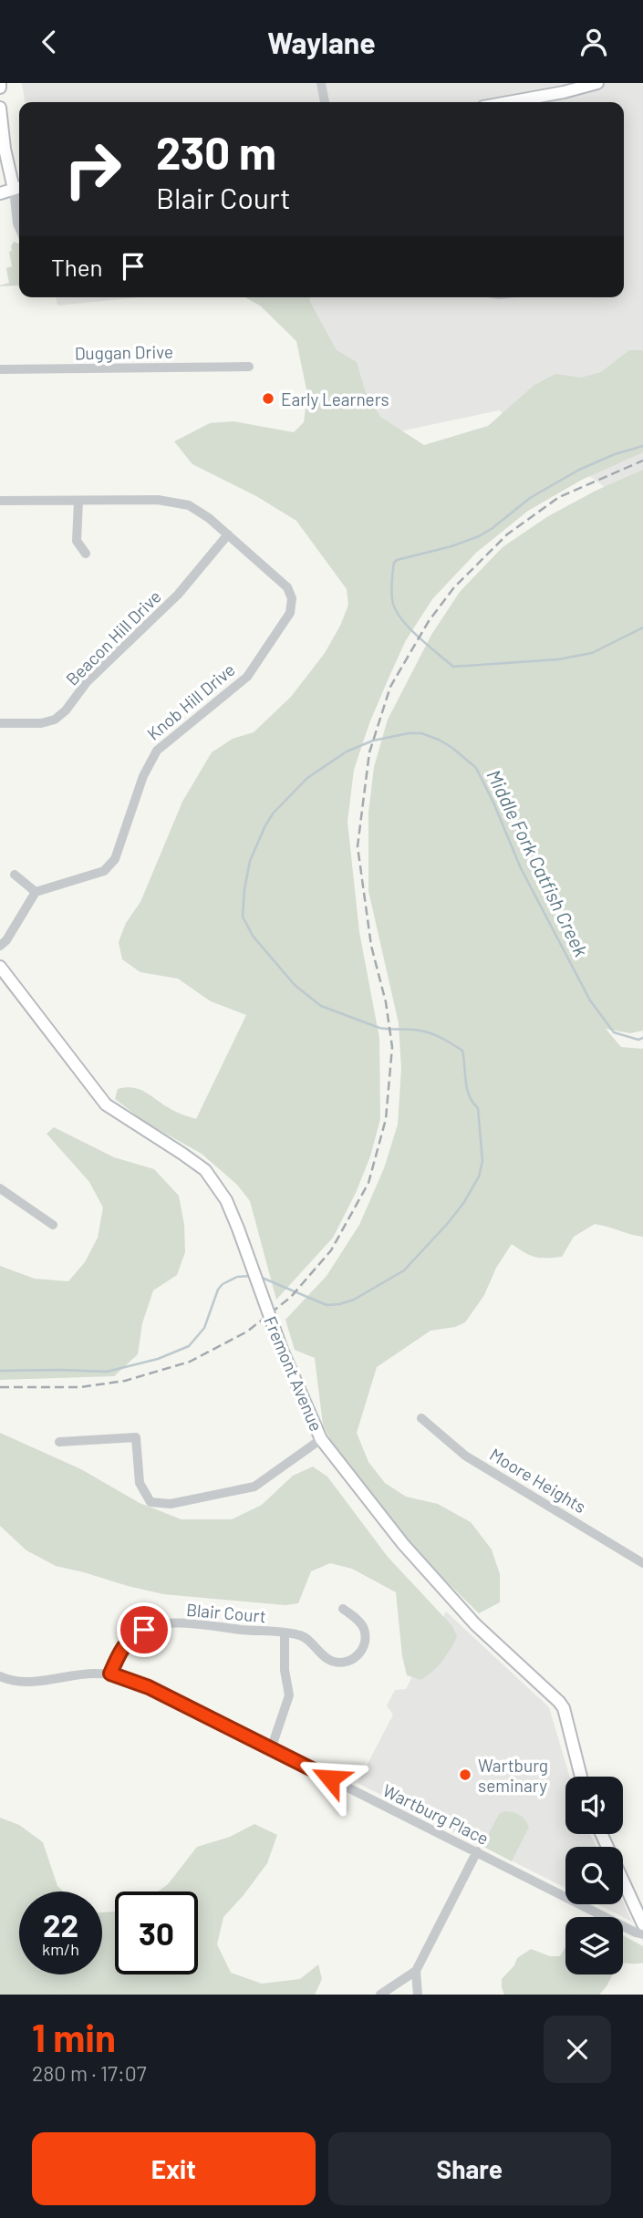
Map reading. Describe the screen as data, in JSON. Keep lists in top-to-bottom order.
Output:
{
  "streets": {
    "main road": ["Fremont Avenue"],
    "street": [
      "Duggan Drive",
      "Beacon Hill Drive",
      "Knob Hill Drive",
      "Moore Heights",
      "Blair Court",
      "Wartburg Place"
    ]
  },
  "crossings": [
    ["Beacon Hill Drive", "Knob Hill Drive"],
    ["Blair Court", "Wartburg Place"]
  ],
  "water": ["Middle Fork Catfish Creek"],
  "places": ["Early Learners", "Wartburg seminary"],
  "page": {
    "header": "Waylane",
    "turn": ["230 m", "Blair Court"],
    "then": "Then",
    "speed": "22 km/h",
    "limit": "30",
    "heading": ["1 min", "280 m · 17:07"],
    "buttons": ["Exit", "Share"]
  }
}
